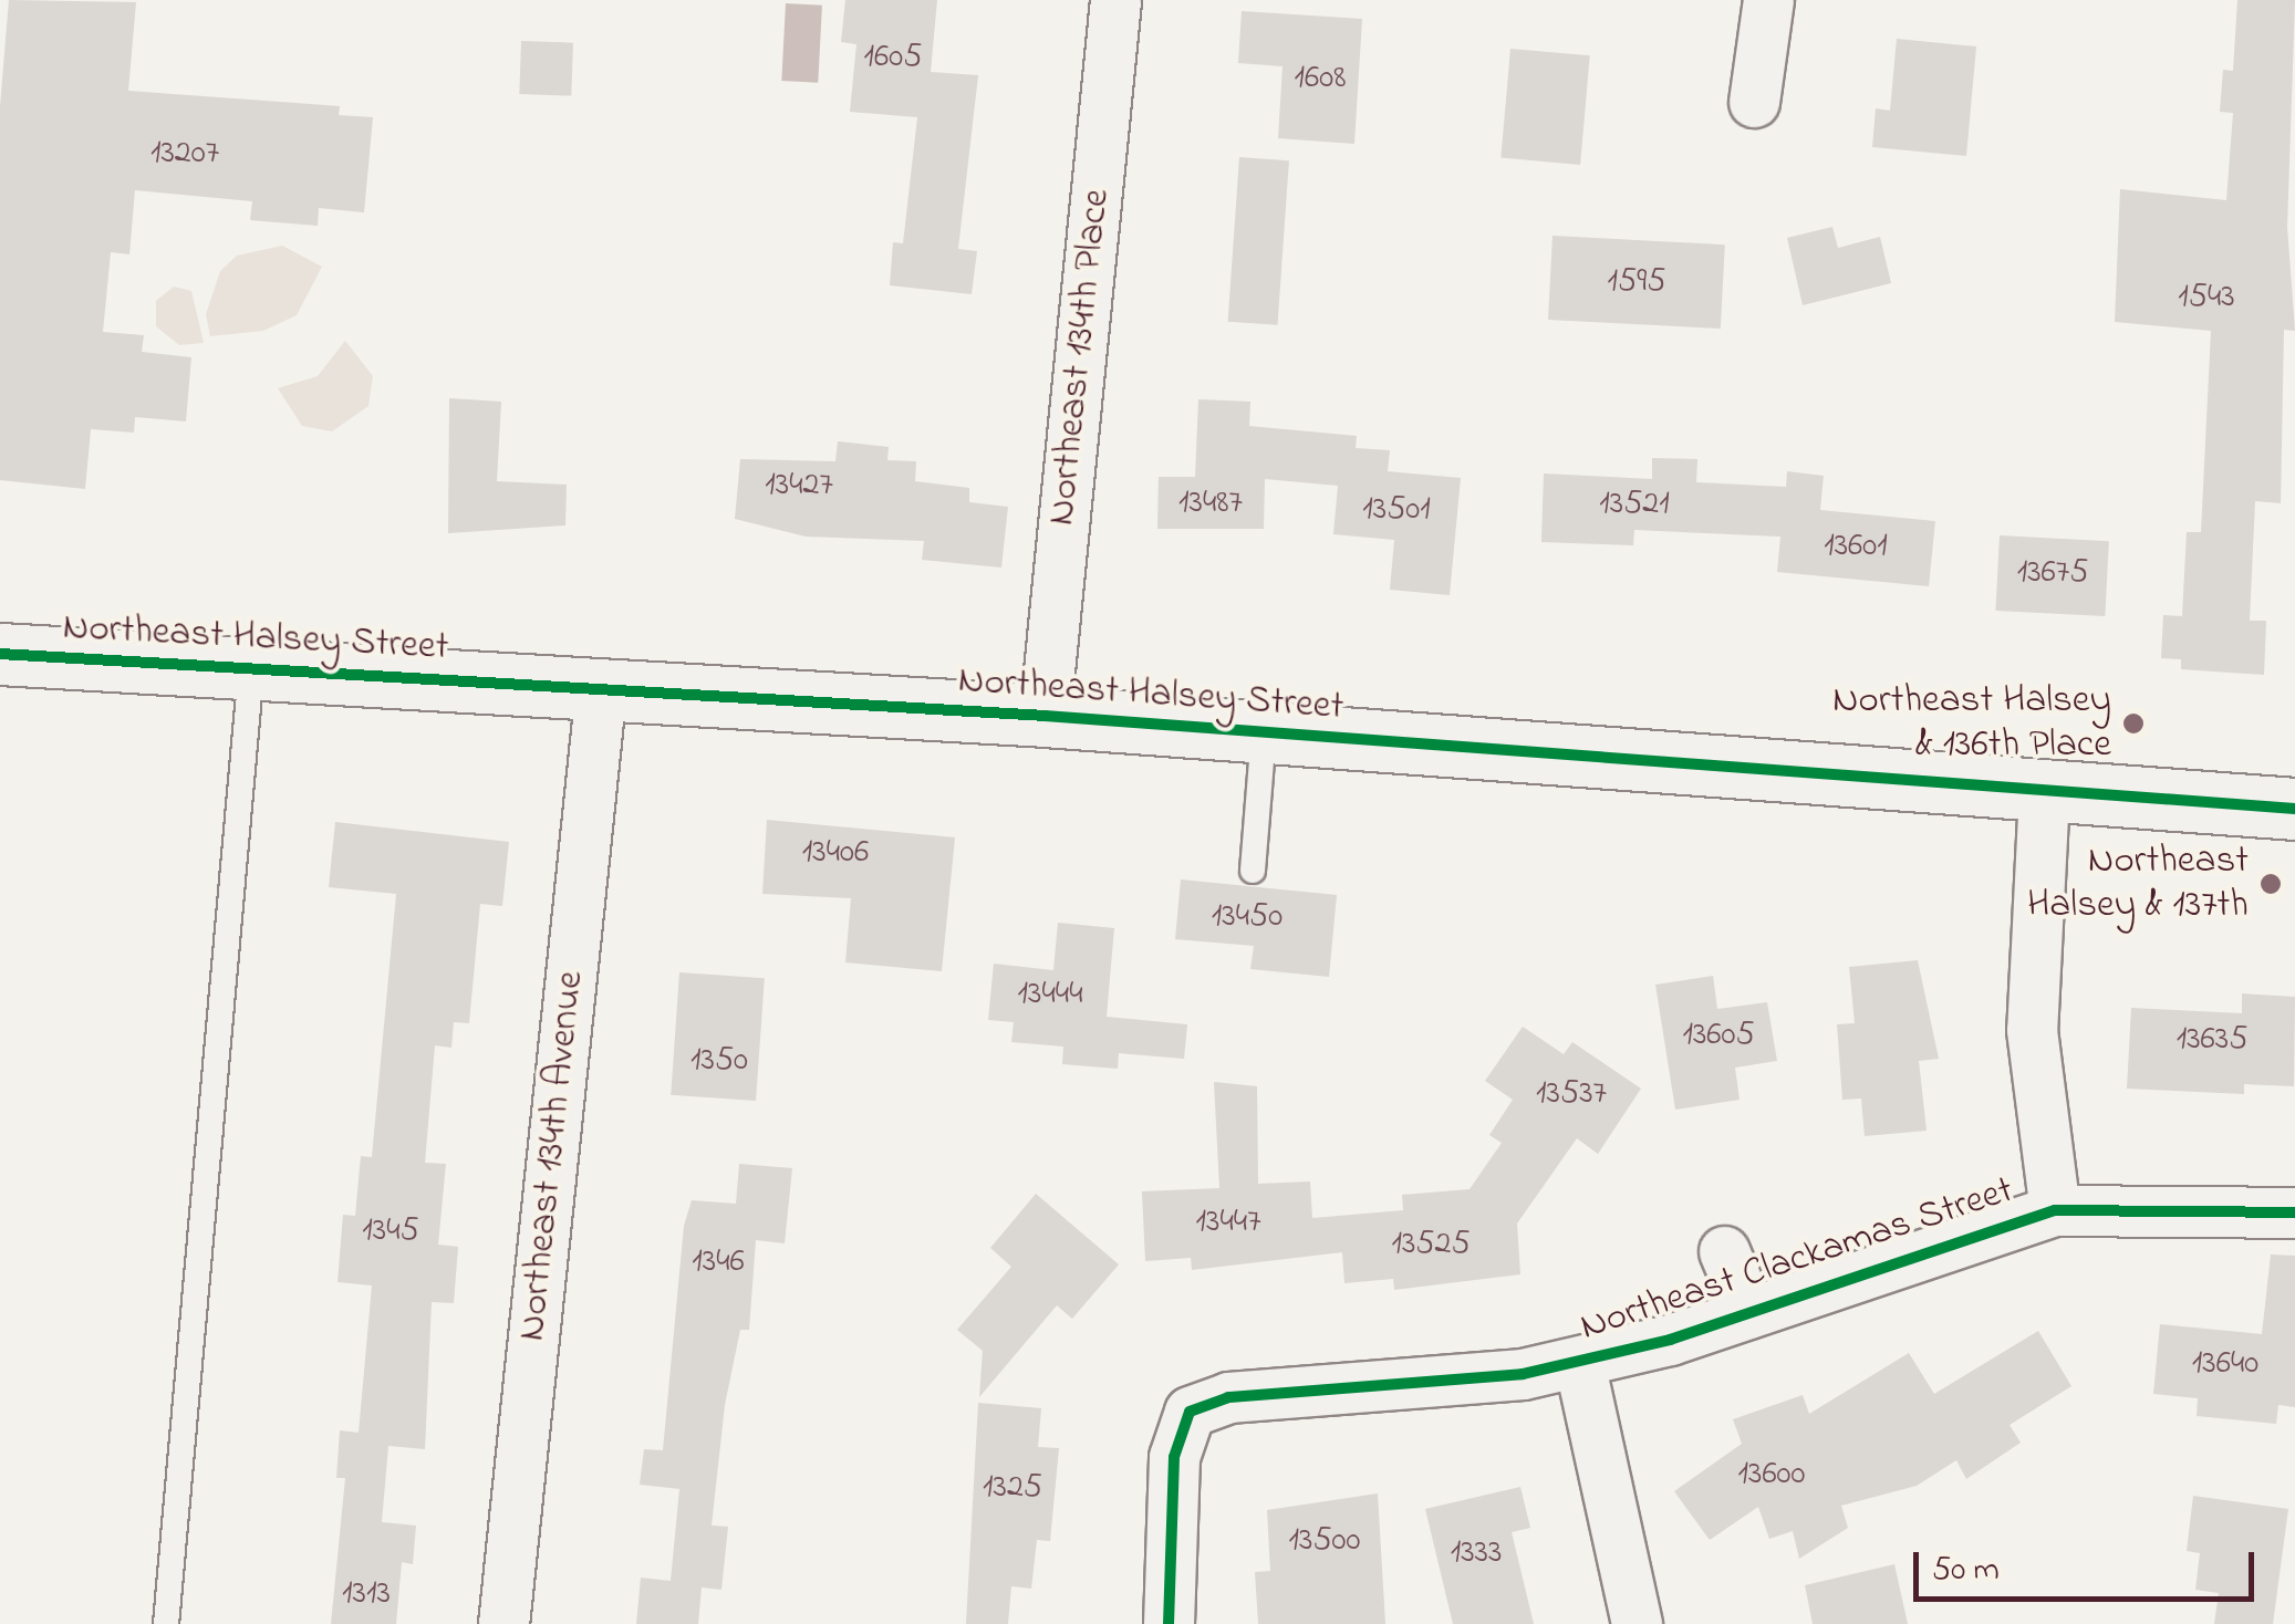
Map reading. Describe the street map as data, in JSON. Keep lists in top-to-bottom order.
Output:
{
  "streets": {
    "main road": ["Northeast Halsey Street"],
    "street": ["Northeast 134th Place", "Northeast 134th Avenue", "Northeast Clackamas Street"]
  },
  "crossings": [
    ["Northeast 134th Place", "Northeast Halsey Street"],
    ["Northeast Halsey Street", "Northeast 134th Avenue"]
  ],
  "places": ["Northeast Halsey & 136th Place", "Northeast Halsey & 137th"],
  "house_numbers": [
    "1605",
    "1608",
    "13207",
    "1595",
    "1543",
    "13427",
    "13487",
    "13521",
    "13501",
    "13601",
    "13675",
    "13406",
    "13450",
    "13444",
    "13605",
    "13635",
    "1350",
    "13537",
    "13447",
    "1345",
    "13525",
    "1346",
    "13640",
    "13600",
    "1325",
    "13500",
    "1333",
    "1313"
  ],
  "scale_bar": "50 m"
}
